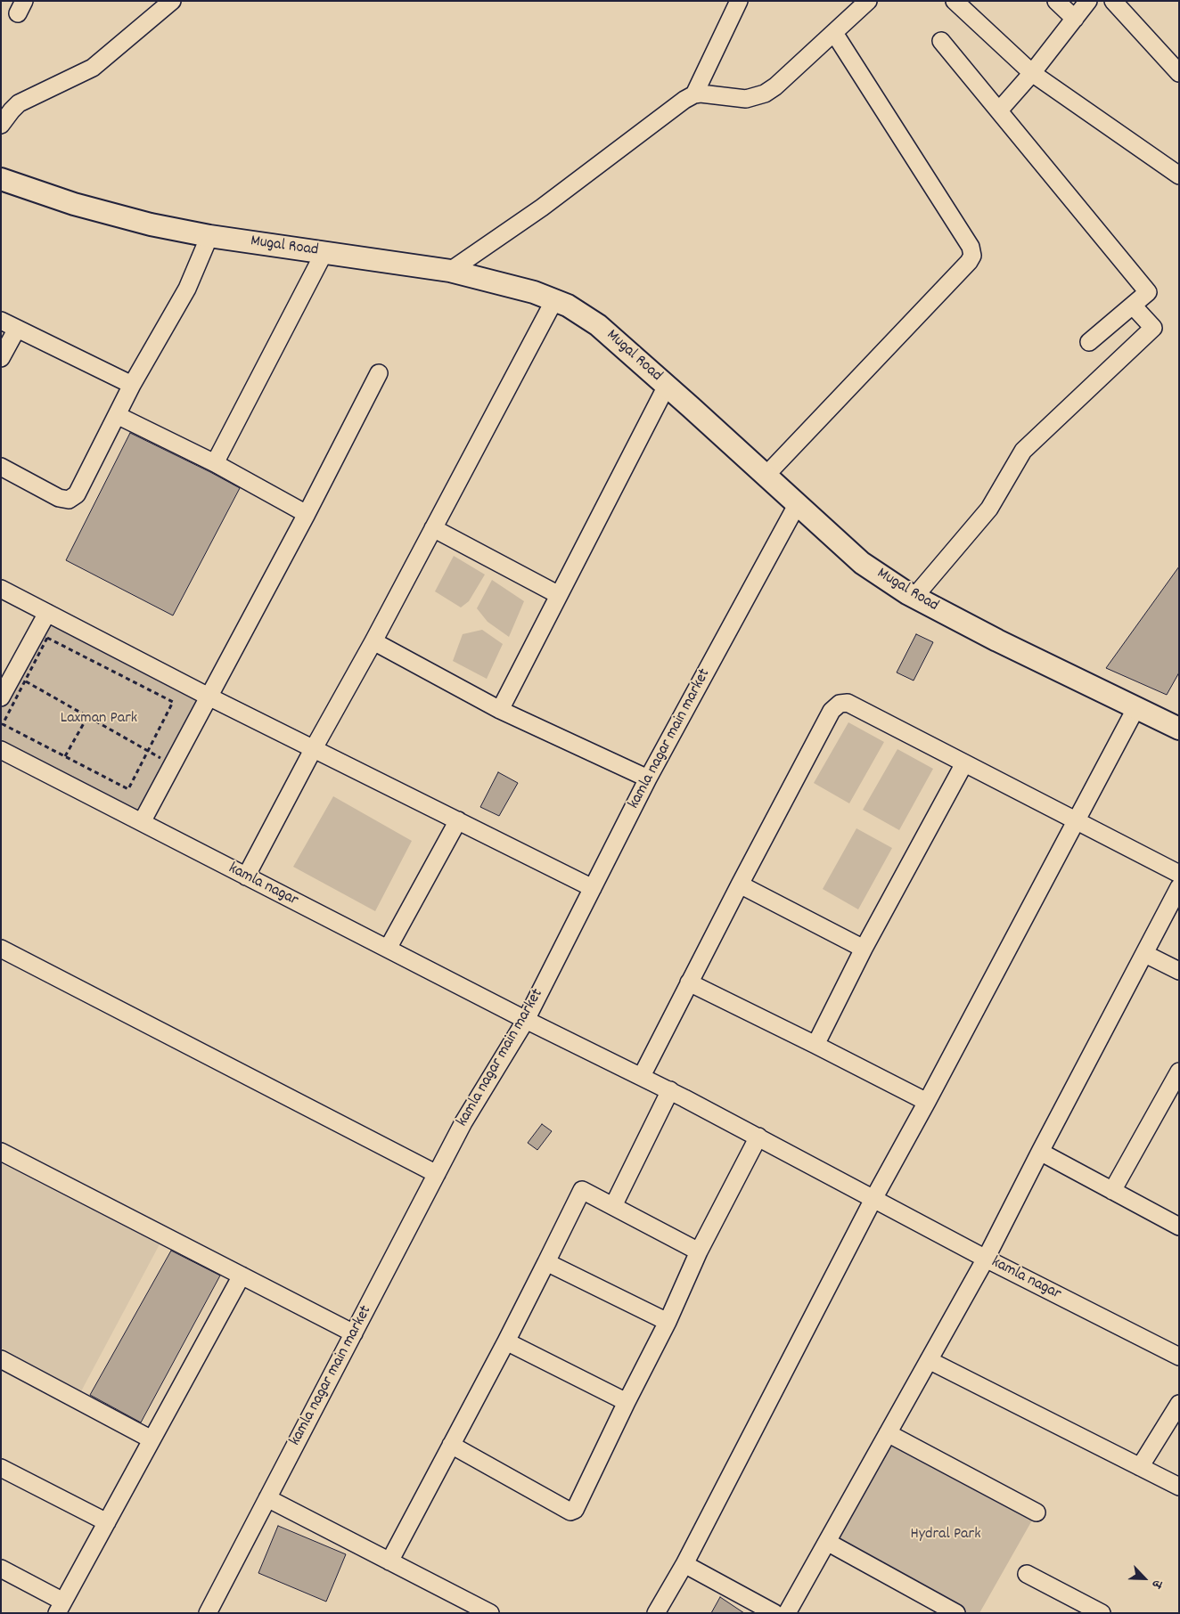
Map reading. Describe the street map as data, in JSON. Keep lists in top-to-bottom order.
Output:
{
  "streets": {
    "street": ["Mugal Road", "kamla nagar main market", "kamla nagar"]
  },
  "crossings": [
    ["Mugal Road", "kamla nagar main market"],
    ["kamla nagar main market", "kamla nagar"]
  ],
  "parks": ["Laxman Park", "Hydral Park"],
  "north": "bottom right"
}
